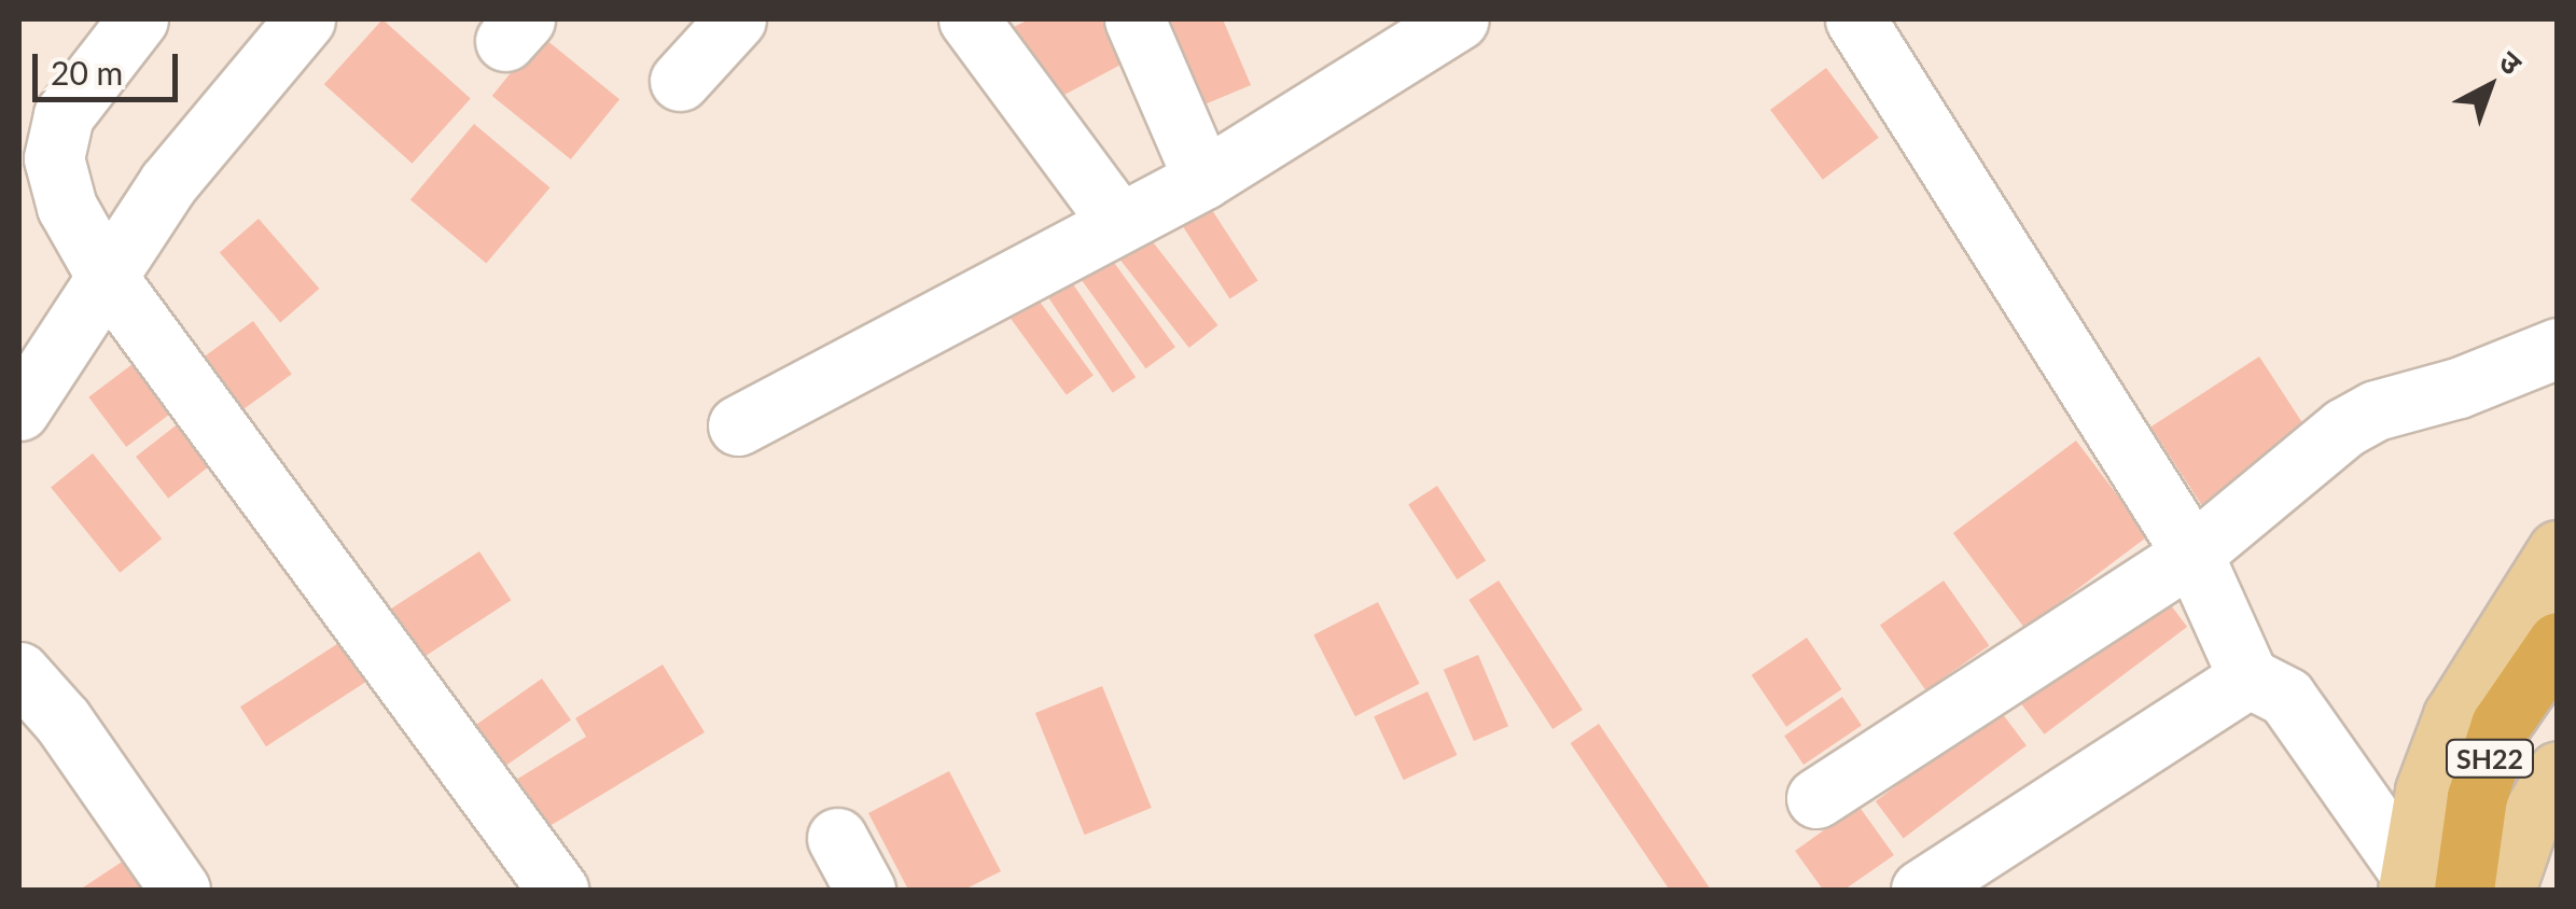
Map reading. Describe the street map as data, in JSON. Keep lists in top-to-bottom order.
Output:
{
  "streets": {
    "highway": ["SH22"]
  },
  "scale_bar": "20 m",
  "north": "top right"
}
